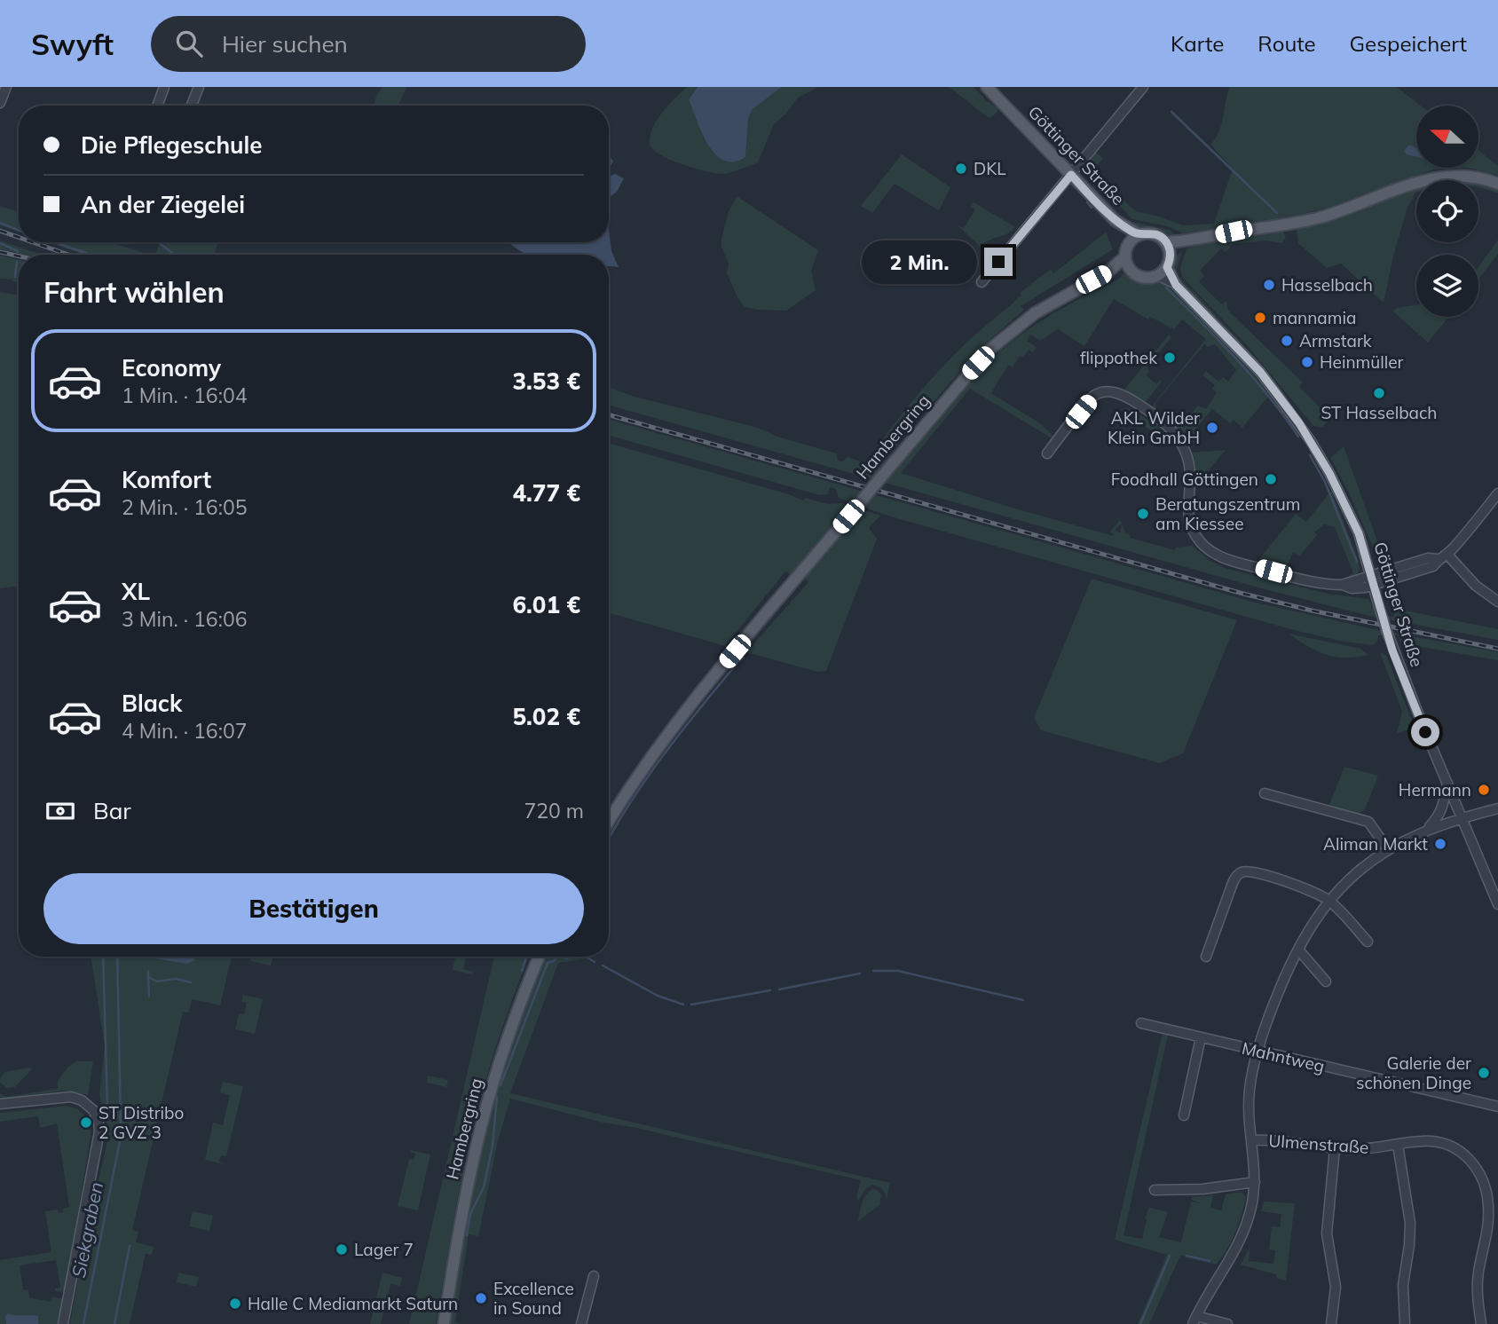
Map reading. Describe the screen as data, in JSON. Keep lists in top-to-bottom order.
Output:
{
  "streets": {
    "main road": ["Göttinger Straße", "Hambergring"],
    "street": ["Mahntweg", "Ulmenstraße"]
  },
  "crossings": [
    ["Göttinger Straße", "Hambergring"]
  ],
  "water": ["Siekgraben"],
  "places": [
    "DKL",
    "Hasselbach",
    "mannamia",
    "Armstark",
    "flippothek",
    "Heinmüller",
    "ST Hasselbach",
    "AKL Wilder Klein GmbH",
    "Foodhall Göttingen",
    "Beratungszentrum am Kiessee",
    "Hermann",
    "Aliman Markt",
    "Galerie der schönen Dinge",
    "ST Distribo 2 GVZ 3",
    "Lager 7",
    "Excellence in Sound",
    "Halle C Mediamarkt Saturn"
  ],
  "north": "left",
  "page": {
    "header": "Swyft",
    "search": "Hier suchen",
    "nav": ["Karte", "Route", "Gespeichert"],
    "banner": ["Die Pflegeschule", "An der Ziegelei"],
    "bubble": "2 Min.",
    "heading": "Fahrt wählen",
    "list": [
      {
        "name": "Economy",
        "note": "1 Min. · 16:04",
        "value": "3.53 €"
      },
      {
        "name": "Komfort",
        "note": "2 Min. · 16:05",
        "value": "4.77 €"
      },
      {
        "name": "XL",
        "note": "3 Min. · 16:06",
        "value": "6.01 €"
      },
      {
        "name": "Black",
        "note": "4 Min. · 16:07",
        "value": "5.02 €"
      }
    ],
    "pay": ["Bar", "720 m"],
    "buttons": "Bestätigen"
  }
}
